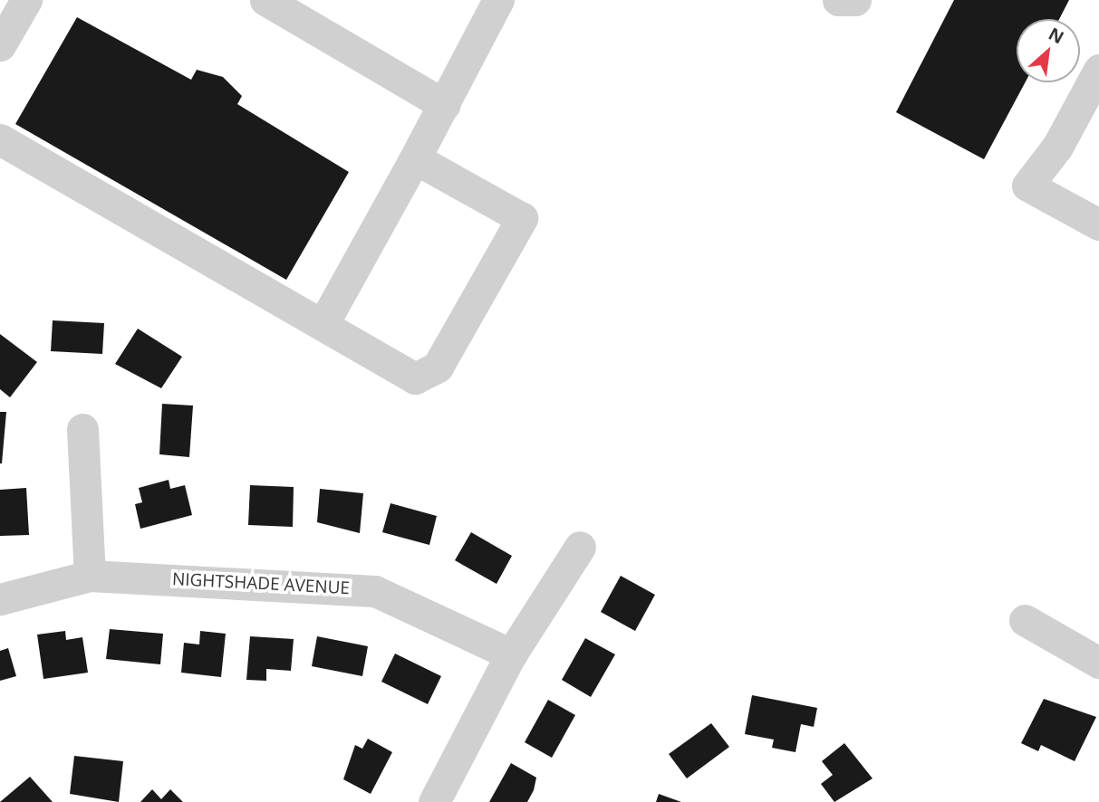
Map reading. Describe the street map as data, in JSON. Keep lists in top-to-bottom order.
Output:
{
  "streets": {
    "street": ["NIGHTSHADE AVENUE"]
  },
  "north": "top right"
}
